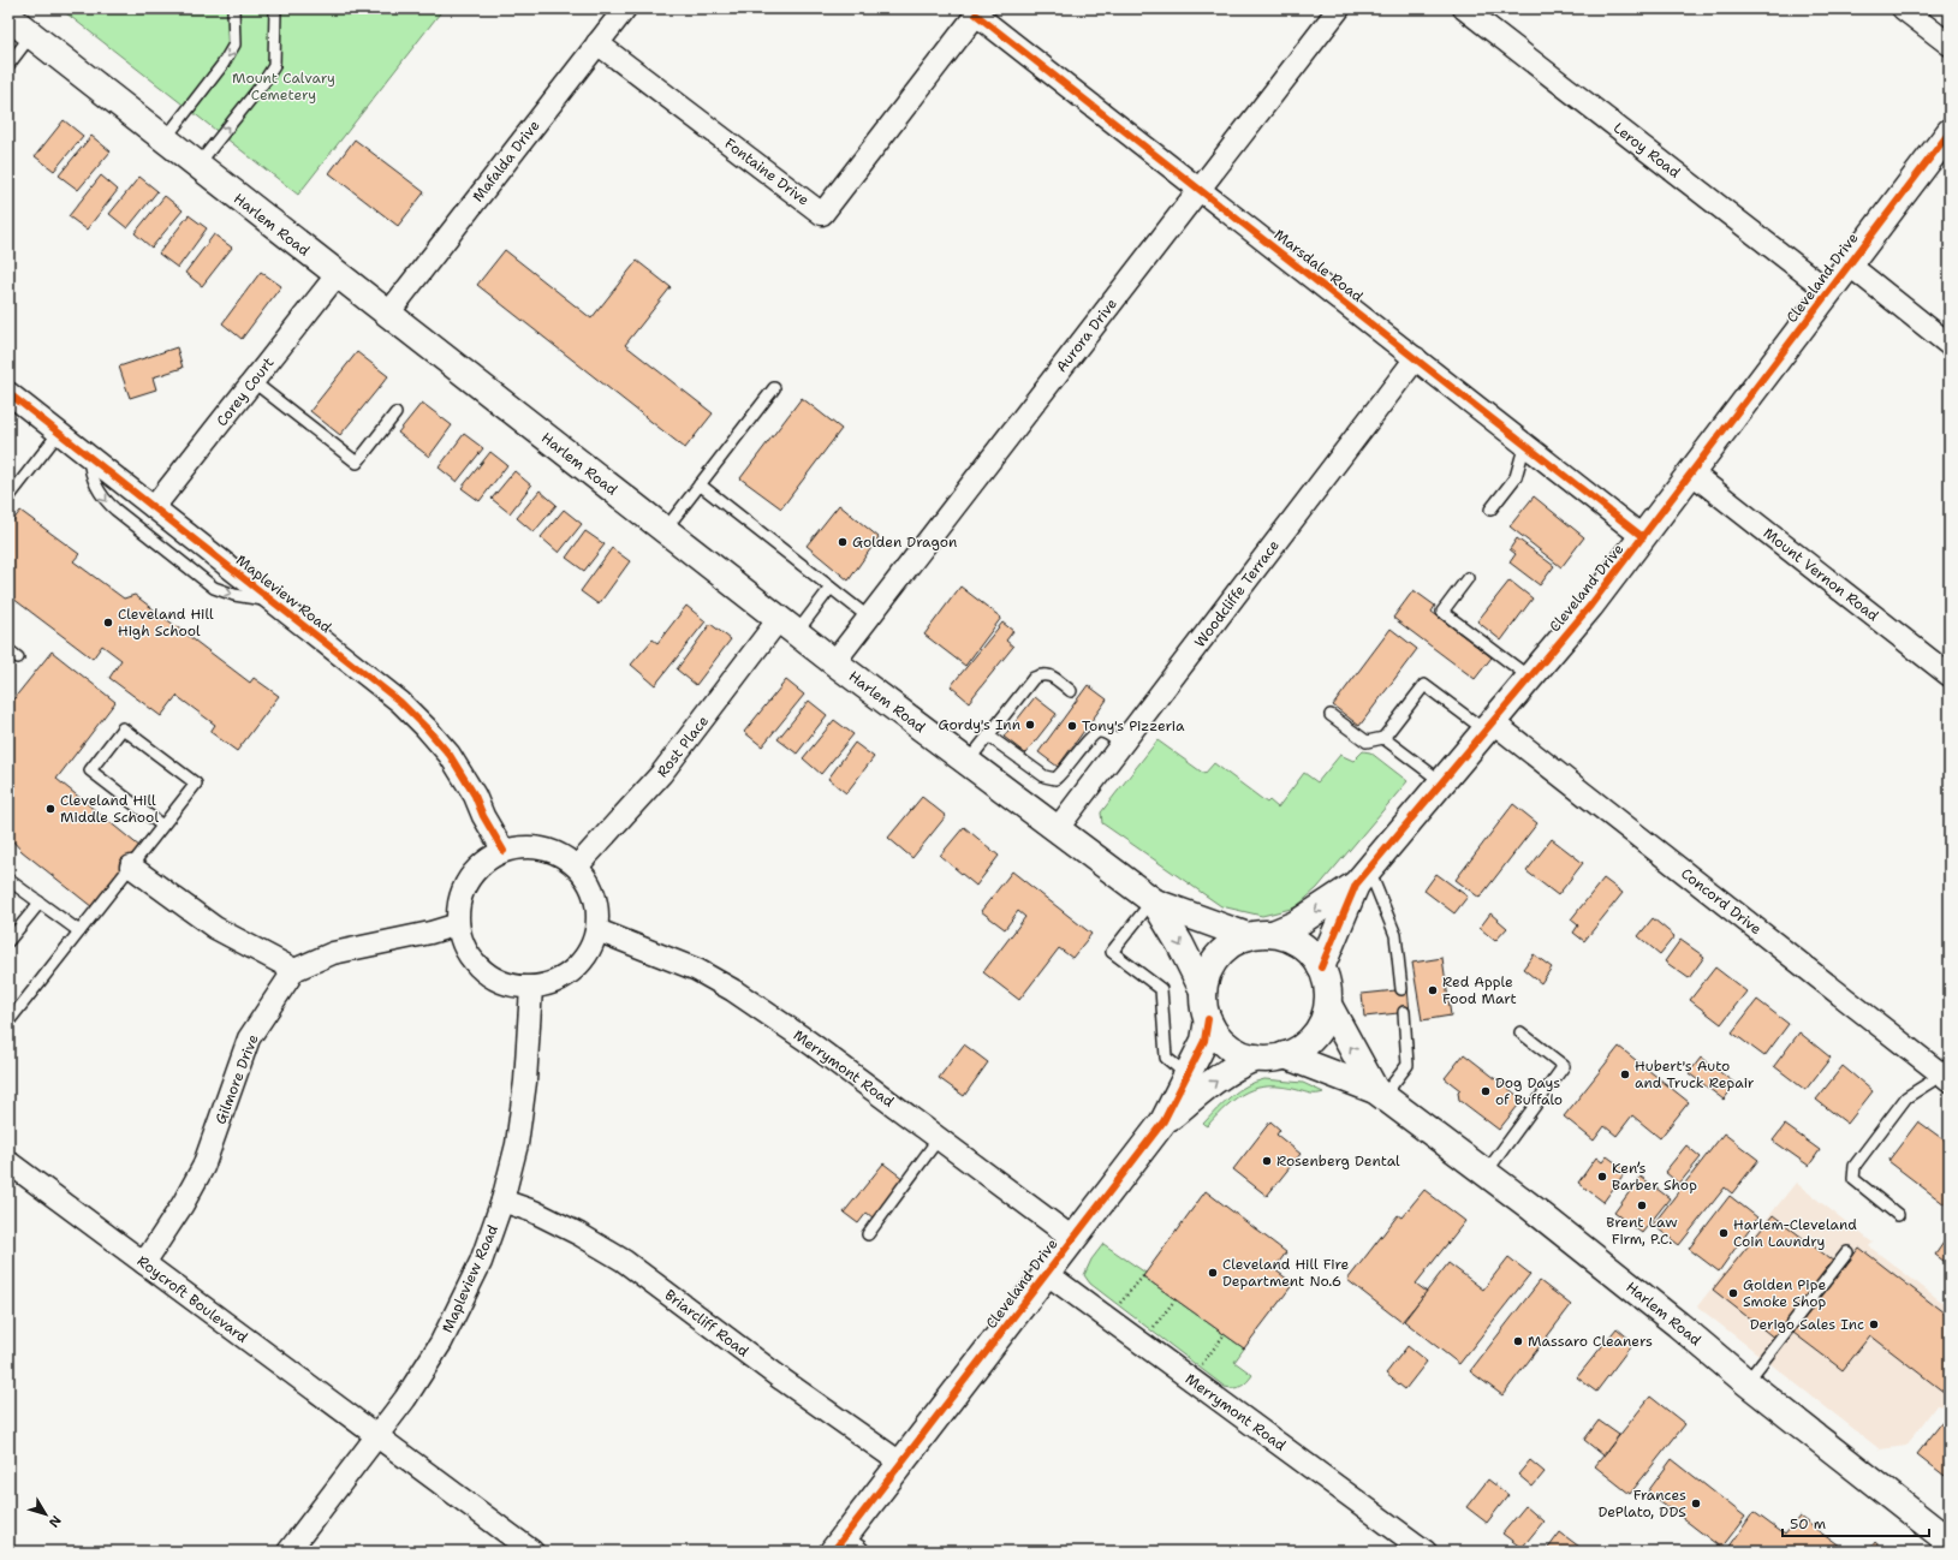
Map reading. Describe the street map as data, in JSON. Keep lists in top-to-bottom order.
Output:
{
  "streets": {
    "main road": ["Harlem Road", "Cleveland Drive"],
    "street": [
      "Leroy Road",
      "Mafalda Drive",
      "Fontaine Drive",
      "Marsdale Road",
      "Aurora Drive",
      "Corey Court",
      "Mount Vernon Road",
      "Mapleview Road",
      "Woodcliffe Terrace",
      "Rost Place",
      "Concord Drive",
      "Merrymont Road",
      "Gilmore Drive",
      "Roycroft Boulevard",
      "Briarcliff Road"
    ]
  },
  "crossings": [
    ["Leroy Road", "Cleveland Drive"],
    ["Mafalda Drive", "Fontaine Drive"],
    ["Mafalda Drive", "Harlem Road"],
    ["Fontaine Drive", "Marsdale Road"],
    ["Harlem Road", "Cleveland Drive"],
    ["Harlem Road", "Aurora Drive"],
    ["Harlem Road", "Corey Court"],
    ["Harlem Road", "Woodcliffe Terrace"],
    ["Harlem Road", "Rost Place"],
    ["Marsdale Road", "Cleveland Drive"],
    ["Marsdale Road", "Aurora Drive"],
    ["Marsdale Road", "Woodcliffe Terrace"],
    ["Cleveland Drive", "Mount Vernon Road"],
    ["Cleveland Drive", "Concord Drive"],
    ["Cleveland Drive", "Merrymont Road"],
    ["Cleveland Drive", "Briarcliff Road"],
    ["Corey Court", "Mapleview Road"],
    ["Mapleview Road", "Rost Place"],
    ["Mapleview Road", "Merrymont Road"],
    ["Mapleview Road", "Roycroft Boulevard"],
    ["Mapleview Road", "Briarcliff Road"],
    ["Rost Place", "Merrymont Road"],
    ["Gilmore Drive", "Roycroft Boulevard"]
  ],
  "parks": ["Mount Calvary Cemetery"],
  "places": [
    "Golden Dragon",
    "Cleveland Hill High School",
    "Gordy's Inn",
    "Tony's Pizzeria",
    "Cleveland Hill Middle School",
    "Red Apple Food Mart",
    "Hubert's Auto and Truck Repair",
    "Dog Days of Buffalo",
    "Rosenberg Dental",
    "Ken’s Barber Shop",
    "Brent Law Firm, P.C.",
    "Harlem-Cleveland Coin Laundry",
    "Cleveland Hill Fire Department No.6",
    "Golden Pipe Smoke Shop",
    "Derigo Sales Inc",
    "Massaro Cleaners",
    "Frances DePlato, DDS"
  ],
  "scale_bar": "50 m",
  "north": "bottom right"
}
